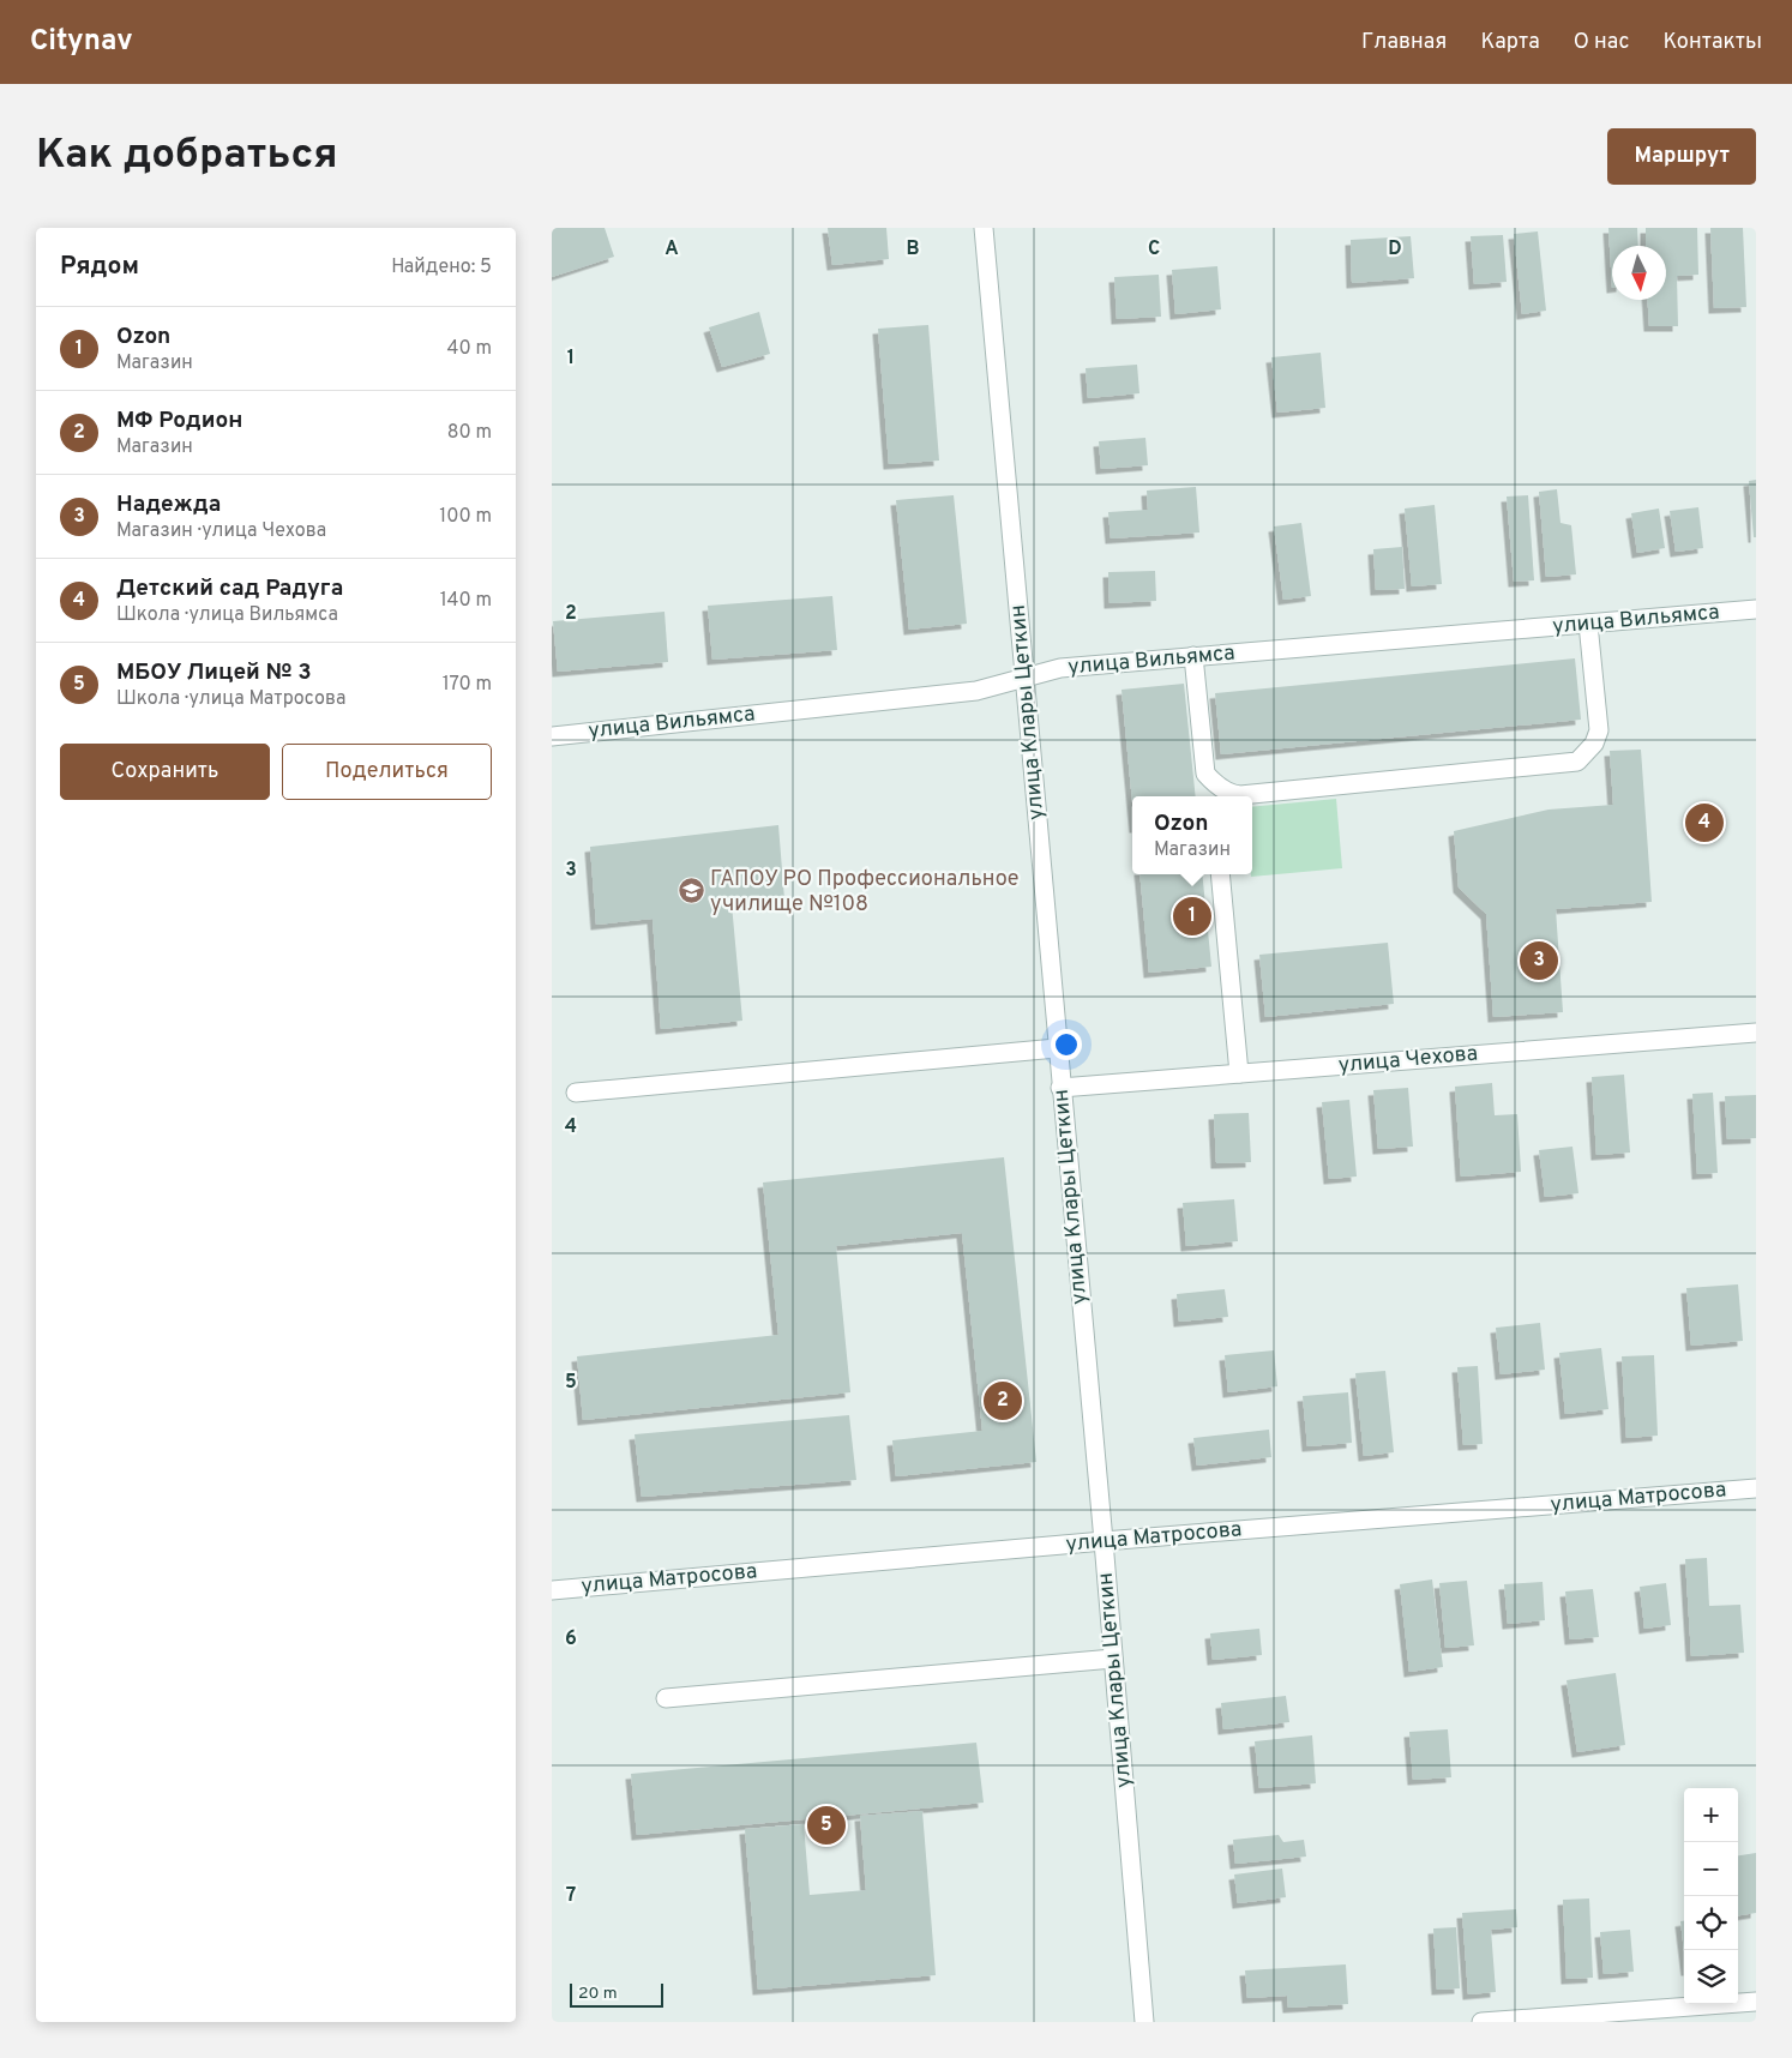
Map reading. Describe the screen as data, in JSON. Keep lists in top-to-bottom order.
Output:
{
  "streets": {
    "street": [
      "улица Вильямса",
      "улица Клары Цеткин",
      "улица Чехова",
      "улица Матросова"
    ]
  },
  "crossings": [
    ["улица Вильямса", "улица Клары Цеткин"],
    ["улица Клары Цеткин", "улица Чехова"],
    ["улица Клары Цеткин", "улица Матросова"]
  ],
  "places": {
    "school or university": ["ГАПОУ РО Профессиональное училище №108"]
  },
  "scale_bar": "20 m",
  "north": "bottom",
  "page": {
    "header": "Citynav",
    "nav": [
      "Главная",
      "Карта",
      "О нас",
      "Контакты"
    ],
    "buttons": [
      "Маршрут",
      ["Сохранить", "Поделиться"]
    ],
    "title": "Как добраться",
    "heading": ["Рядом", "Найдено: 5"],
    "list": [
      {
        "mark": "1",
        "name": "Ozon",
        "note": "Магазин",
        "value": "40 m"
      },
      {
        "mark": "2",
        "name": "МФ Родион",
        "note": "Магазин",
        "value": "80 m"
      },
      {
        "mark": "3",
        "name": "Надежда",
        "note": "Магазин · улица Чехова",
        "value": "100 m"
      },
      {
        "mark": "4",
        "name": "Детский сад Радуга",
        "note": "Школа · улица Вильямса",
        "value": "140 m"
      },
      {
        "mark": "5",
        "name": "МБОУ Лицей № 3",
        "note": "Школа · улица Матросова",
        "value": "170 m"
      }
    ],
    "popup": ["Ozon", "Магазин"],
    "pins": [
      "4",
      "1",
      "3",
      "2",
      "5"
    ],
    "map_buttons": ["+", "−"],
    "scale": "20 m"
  },
  "grid": {
    "columns": [
      "A",
      "B",
      "C",
      "D"
    ],
    "rows": [
      "1",
      "2",
      "3",
      "4",
      "5",
      "6",
      "7"
    ]
  }
}
